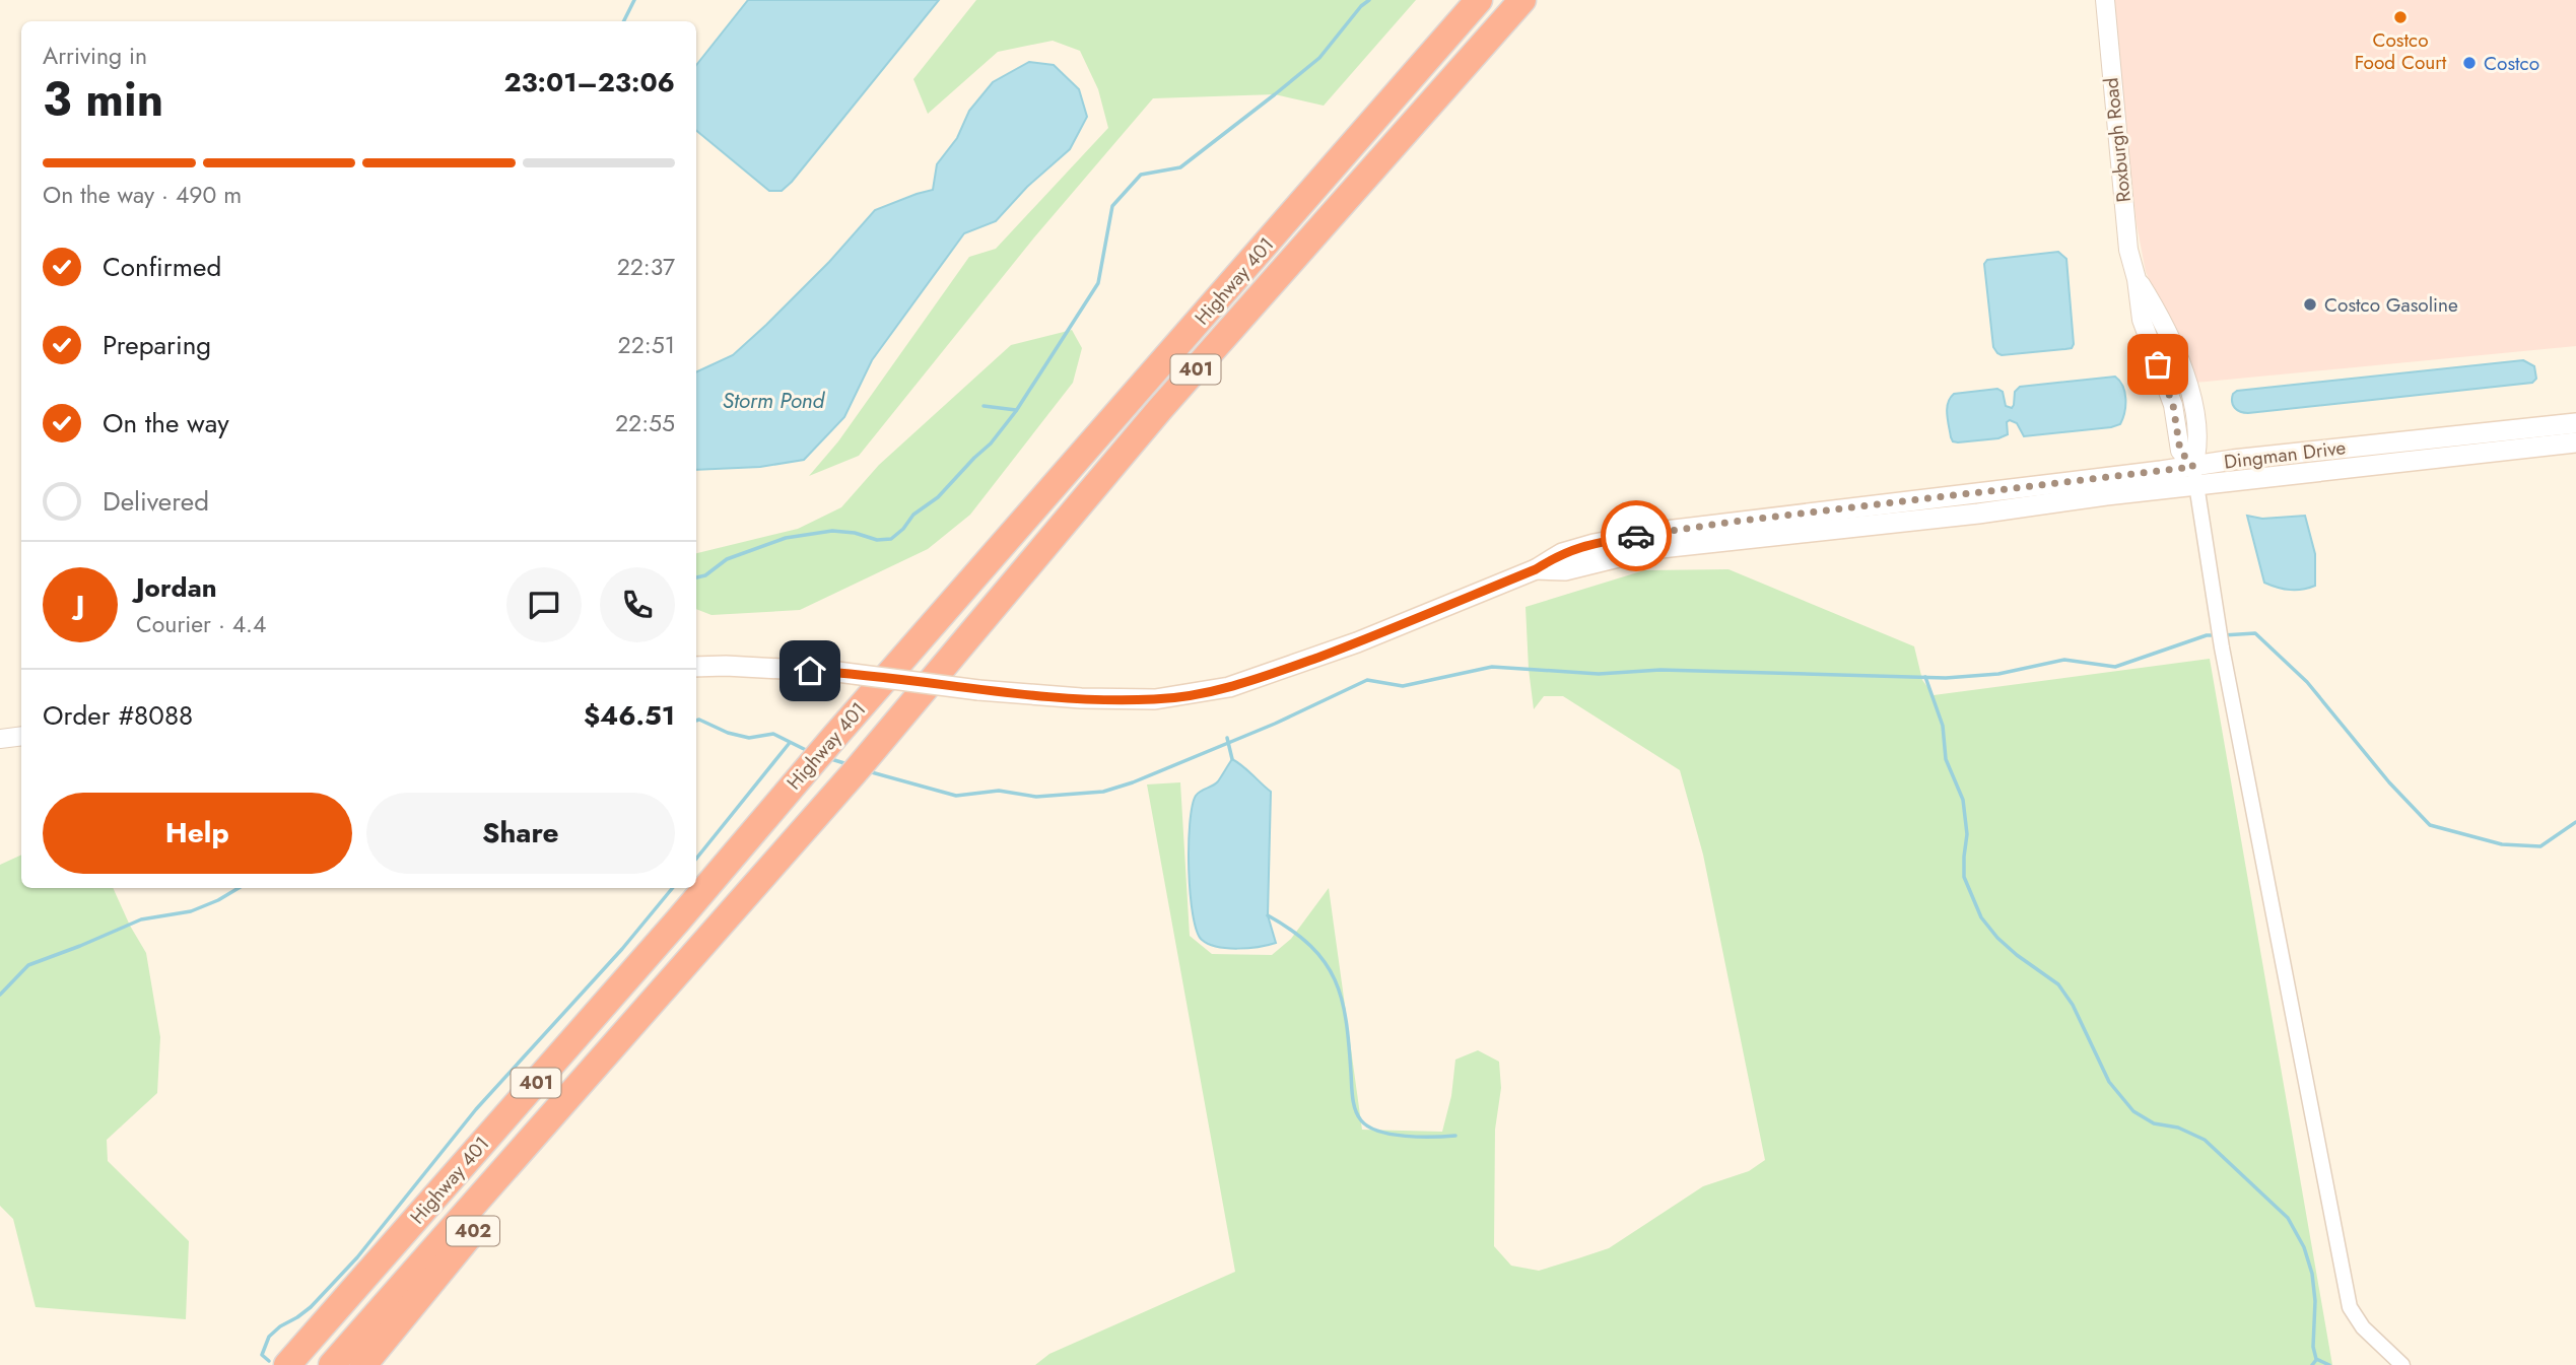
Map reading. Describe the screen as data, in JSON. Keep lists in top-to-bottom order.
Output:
{
  "streets": {
    "highway": ["Highway 401", "401", "402"],
    "main road": ["Dingman Drive"],
    "street": ["Roxburgh Road"]
  },
  "crossings": [
    ["Roxburgh Road", "Dingman Drive"],
    ["Highway 401", "402"]
  ],
  "water": ["Storm Pond"],
  "places": ["Costco Food Court", "Costco", "Costco Gasoline"],
  "page": {
    "heading": ["3 min", "Arriving in", "23:01–23:06"],
    "panel": [
      "Jordan",
      "Courier · 4.4",
      "Order #8088",
      "$46.51"
    ],
    "bar": "On the way · 490 m",
    "list": [
      ["Confirmed", "22:37"],
      ["Preparing", "22:51"],
      ["On the way", "22:55"],
      "Delivered"
    ],
    "round": "J",
    "buttons": ["Help", "Share"]
  }
}
